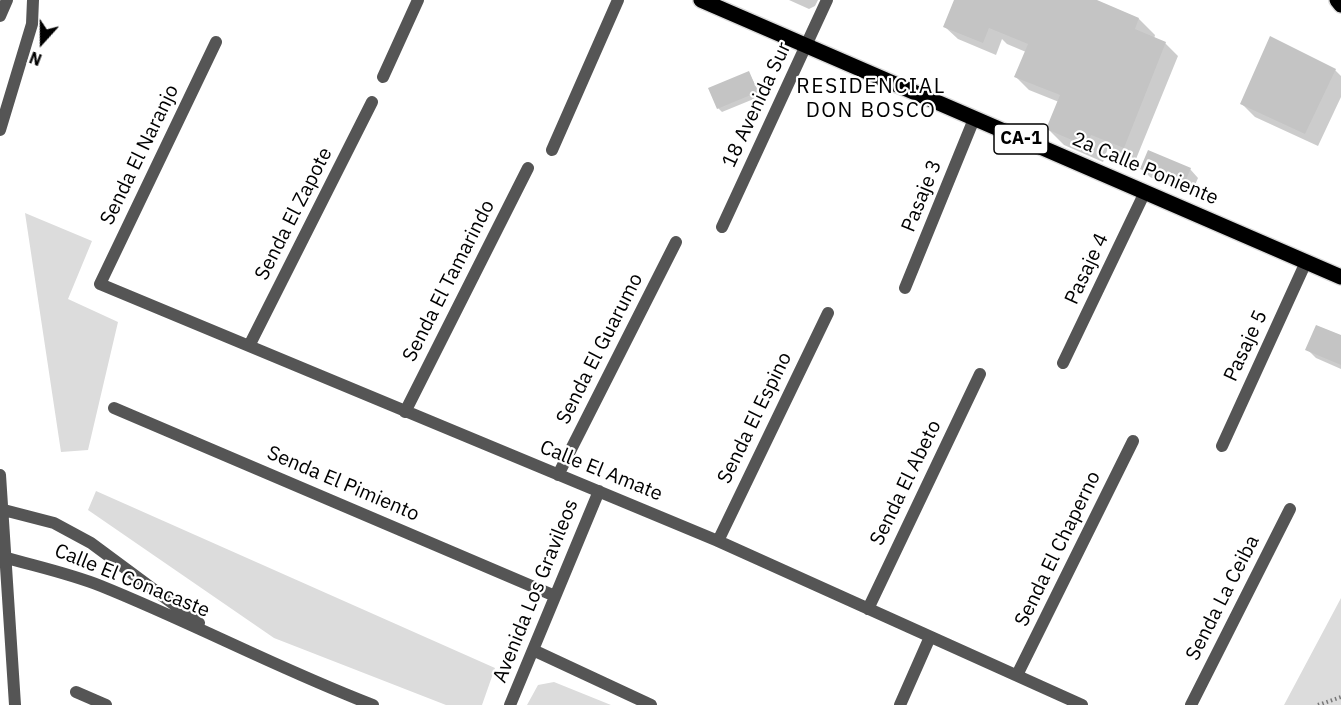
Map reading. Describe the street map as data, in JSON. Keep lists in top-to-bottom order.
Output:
{
  "streets": {
    "main road": ["CA-1", "2a Calle Poniente"],
    "street": [
      "18 Avenida Sur",
      "Senda El Naranjo",
      "Pasaje 3",
      "Senda El Zapote",
      "Pasaje 4",
      "Senda El Tamarindo",
      "Pasaje 5",
      "Senda El Guarumo",
      "Senda El Espino",
      "Calle El Amate",
      "Senda El Abeto",
      "Senda El Pimiento",
      "Senda El Chaperno",
      "Calle El Conacaste",
      "Avenida Los Gravileos",
      "Senda La Ceiba"
    ]
  },
  "crossings": [
    ["18 Avenida Sur", "2a Calle Poniente"],
    ["Senda El Naranjo", "Calle El Amate"],
    ["2a Calle Poniente", "Pasaje 3"],
    ["2a Calle Poniente", "Pasaje 4"],
    ["2a Calle Poniente", "Pasaje 5"],
    ["Senda El Zapote", "Calle El Amate"],
    ["Senda El Tamarindo", "Calle El Amate"],
    ["Senda El Guarumo", "Calle El Amate"],
    ["Senda El Espino", "Calle El Amate"],
    ["Calle El Amate", "Senda El Abeto"],
    ["Calle El Amate", "Senda El Chaperno"],
    ["Calle El Amate", "Avenida Los Gravileos"],
    ["Senda El Pimiento", "Avenida Los Gravileos"]
  ],
  "districts": ["RESIDENCIAL DON BOSCO"],
  "north": "bottom"
}
